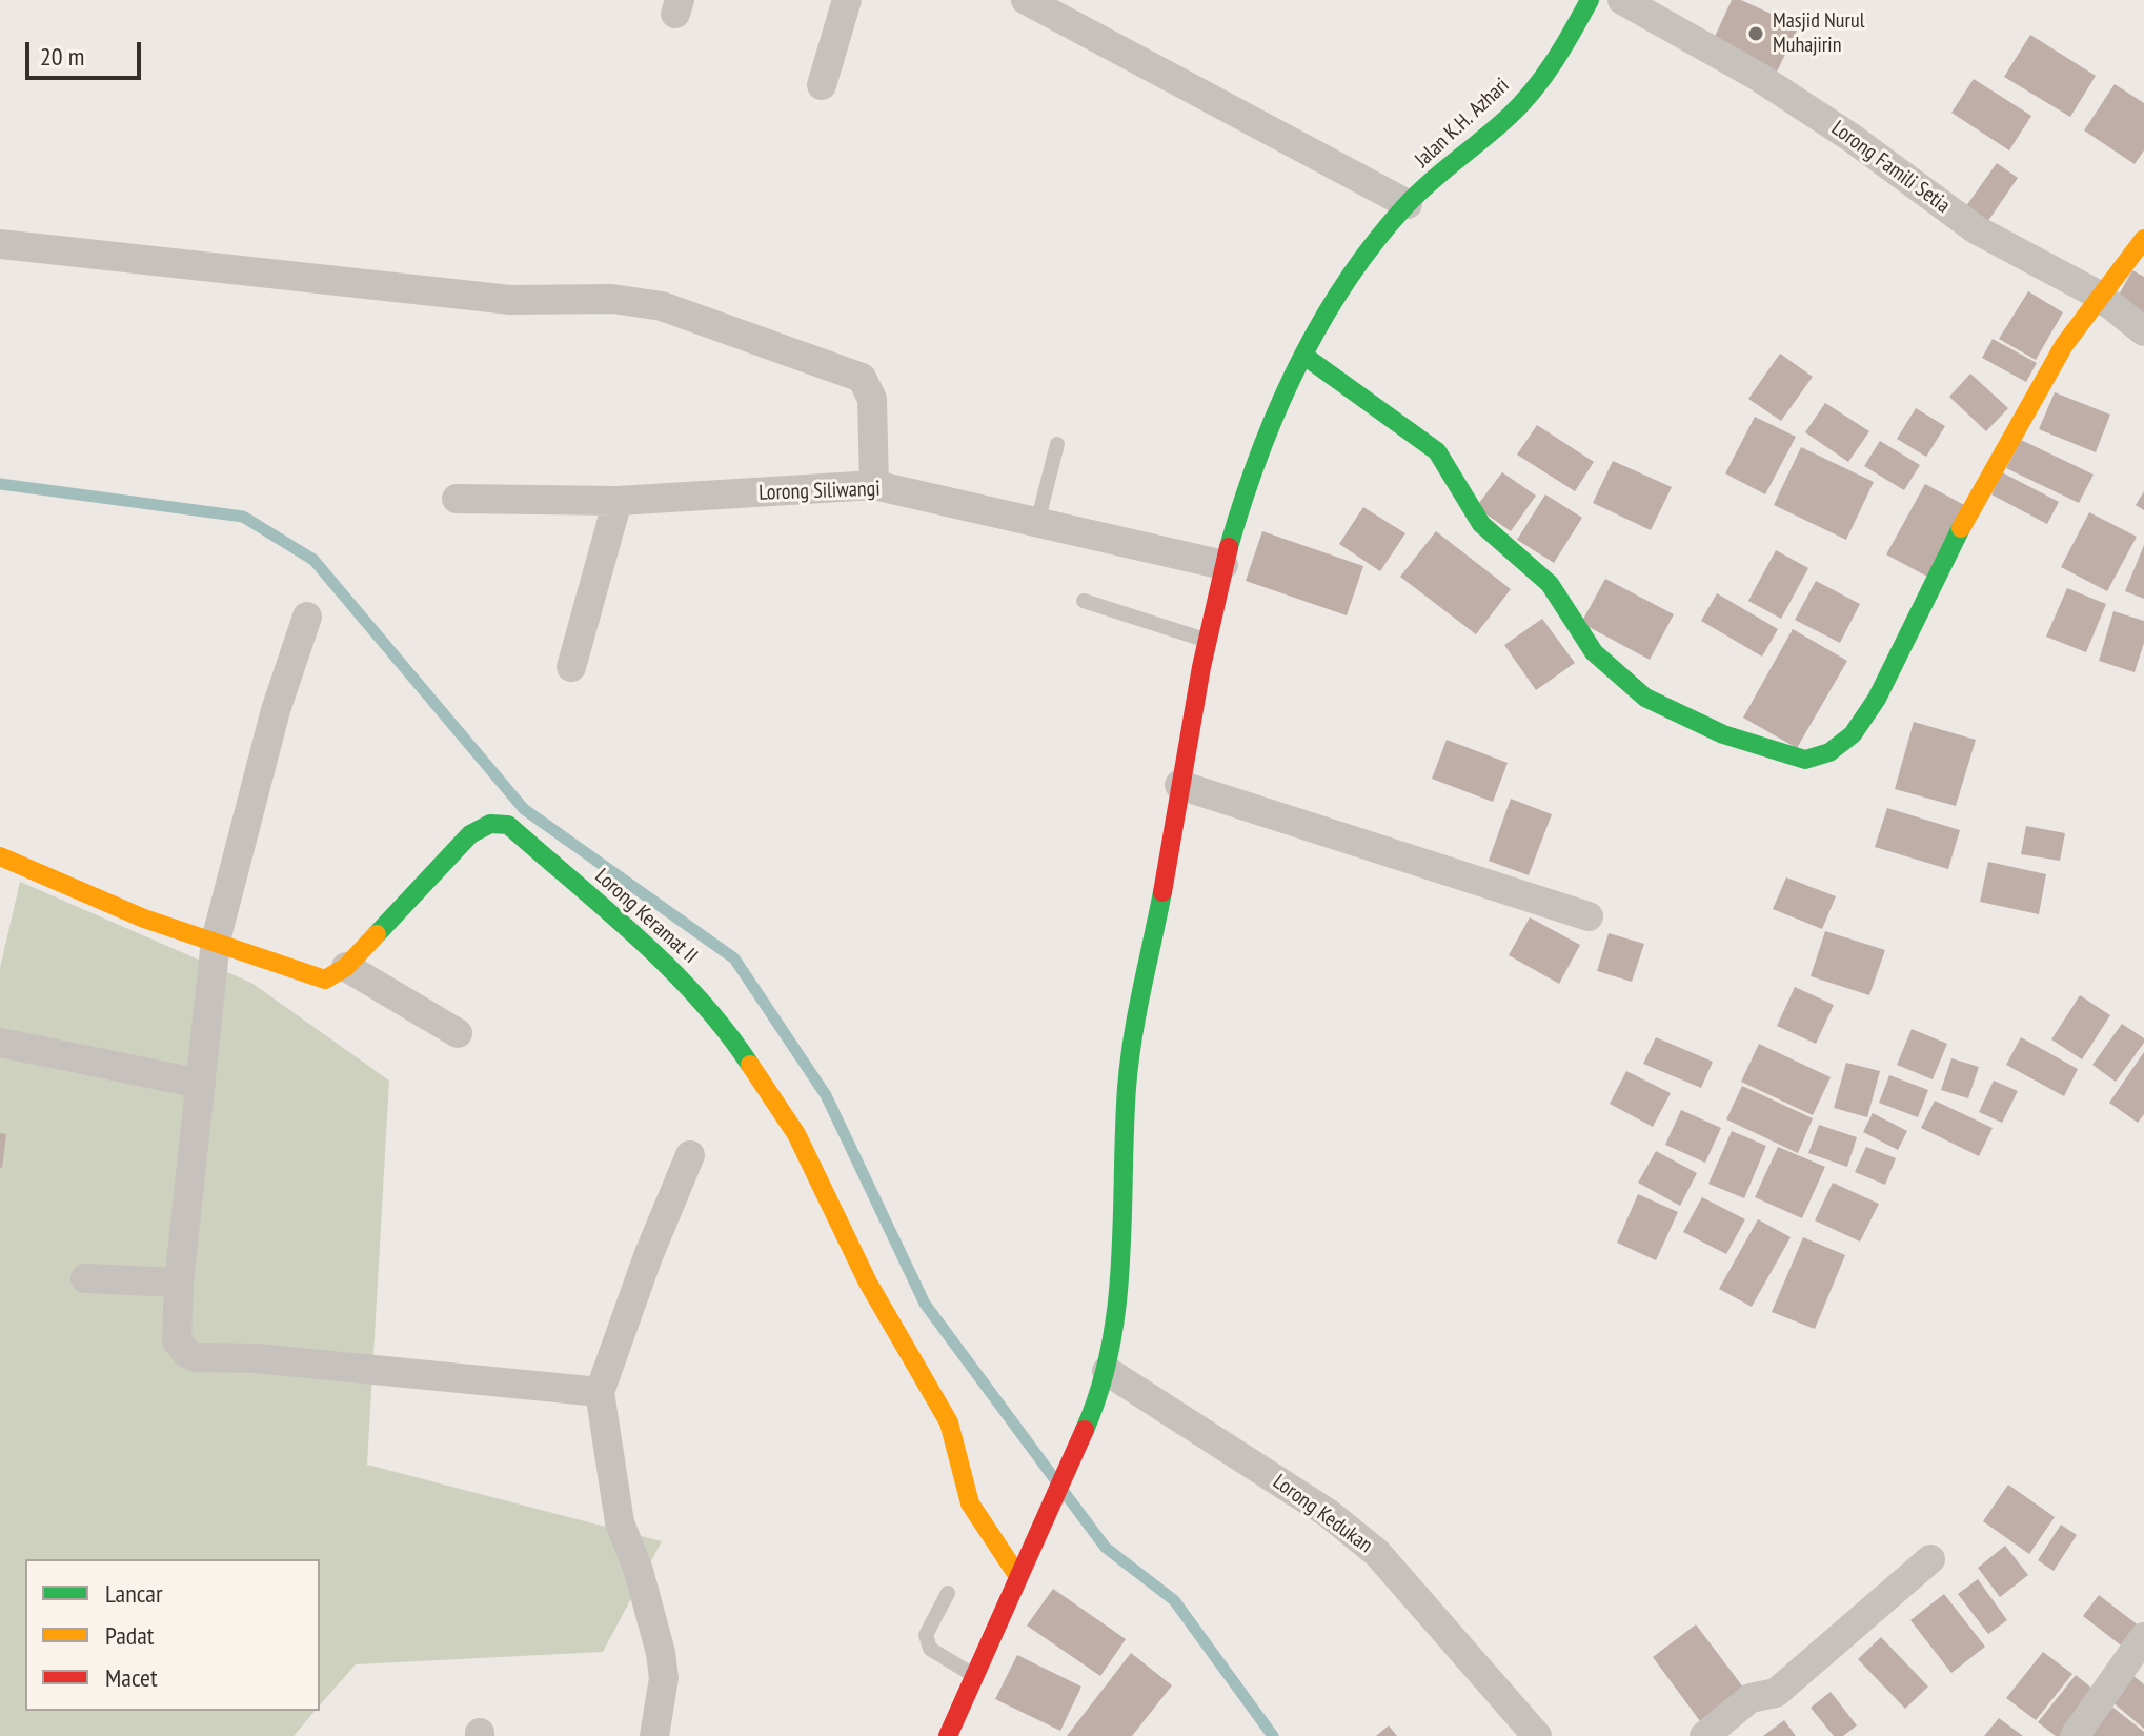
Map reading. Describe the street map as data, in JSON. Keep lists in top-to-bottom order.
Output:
{
  "streets": {
    "street": [
      "Jalan K.H. Azhari",
      "Lorong Famili Setia",
      "Lorong Siliwangi",
      "Lorong Keramat II",
      "Lorong Kedukan"
    ]
  },
  "crossings": [
    ["Jalan K.H. Azhari", "Lorong Siliwangi"],
    ["Jalan K.H. Azhari", "Lorong Keramat II"],
    ["Jalan K.H. Azhari", "Lorong Kedukan"]
  ],
  "places": ["Masjid Nurul Muhajirin"],
  "legend": ["Lancar", "Padat", "Macet"],
  "scale_bar": "20 m"
}
